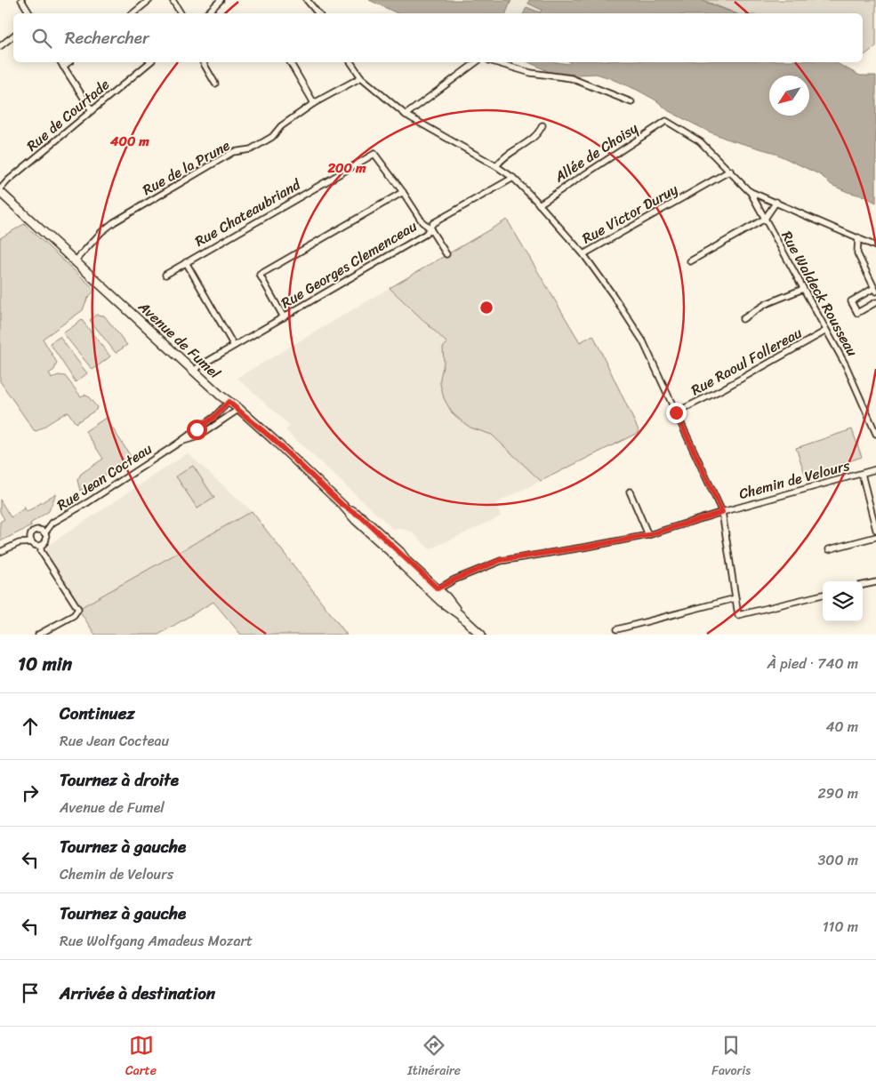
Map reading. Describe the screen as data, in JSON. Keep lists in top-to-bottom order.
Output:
{
  "streets": {
    "main road": ["Avenue de Fumel"],
    "street": [
      "Rue de Courtade",
      "Allée de Choisy",
      "Rue de la Prune",
      "Rue Chateaubriand",
      "Rue Victor Duruy",
      "Rue Georges Clemenceau",
      "Rue Waldeck Rousseau",
      "Rue Raoul Follereau",
      "Rue Jean Cocteau",
      "Chemin de Velours"
    ]
  },
  "crossings": [
    ["Rue de Courtade", "Avenue de Fumel"],
    ["Allée de Choisy", "Rue Victor Duruy"],
    ["Rue de la Prune", "Rue Victor Duruy"],
    ["Rue de la Prune", "Avenue de Fumel"],
    ["Rue Chateaubriand", "Rue Georges Clemenceau"],
    ["Rue Victor Duruy", "Rue Georges Clemenceau"],
    ["Rue Georges Clemenceau", "Avenue de Fumel"],
    ["Rue Waldeck Rousseau", "Rue Raoul Follereau"],
    ["Avenue de Fumel", "Rue Jean Cocteau"],
    ["Avenue de Fumel", "Chemin de Velours"]
  ],
  "north": "bottom left",
  "page": {
    "search": "Rechercher",
    "heading": ["10 min", "À pied · 740 m"],
    "list": [
      ["Continuez", "Rue Jean Cocteau", "40 m"],
      ["Tournez à droite", "Avenue de Fumel", "290 m"],
      ["Tournez à gauche", "Chemin de Velours", "300 m"],
      ["Tournez à gauche", "Rue Wolfgang Amadeus Mozart", "110 m"],
      "Arrivée à destination"
    ],
    "nav": ["Carte", "Itinéraire", "Favoris"]
  },
  "rings": ["400 m", "200 m"]
}
